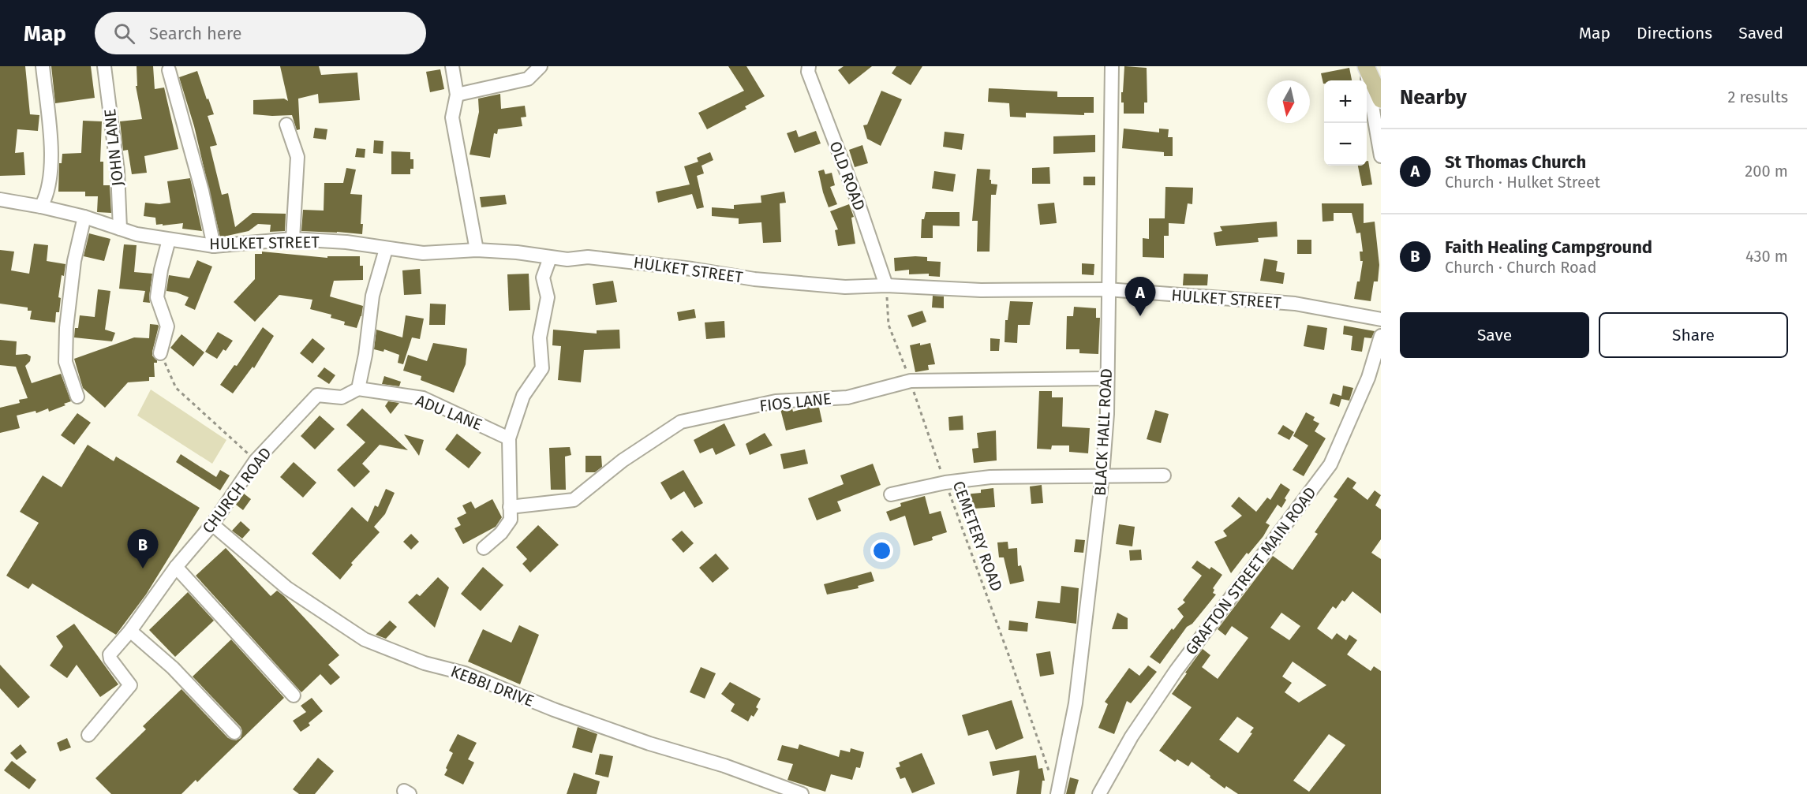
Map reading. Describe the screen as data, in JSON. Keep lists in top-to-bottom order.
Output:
{
  "streets": {
    "street": [
      "JOHN LANE",
      "OLD ROAD",
      "HULKET STREET",
      "FIOS LANE",
      "ADU LANE",
      "BLACK HALL ROAD",
      "CHURCH ROAD",
      "GRAFTON STREET MAIN ROAD",
      "KEBBI DRIVE"
    ],
    "path": ["CEMETERY ROAD"]
  },
  "crossings": [
    ["JOHN LANE", "HULKET STREET"],
    ["OLD ROAD", "HULKET STREET"],
    ["OLD ROAD", "CEMETERY ROAD"],
    ["HULKET STREET", "BLACK HALL ROAD"],
    ["HULKET STREET", "CEMETERY ROAD"],
    ["FIOS LANE", "BLACK HALL ROAD"],
    ["FIOS LANE", "CEMETERY ROAD"],
    ["ADU LANE", "CHURCH ROAD"],
    ["CHURCH ROAD", "KEBBI DRIVE"]
  ],
  "north": "bottom",
  "page": {
    "header": "Map",
    "search": "Search here",
    "nav": ["Map", "Directions", "Saved"],
    "heading": ["Nearby", "2 results"],
    "map_buttons": ["+", "−"],
    "list": [
      {
        "mark": "A",
        "name": "St Thomas Church",
        "note": "Church · Hulket Street",
        "value": "200 m"
      },
      {
        "mark": "B",
        "name": "Faith Healing Campground",
        "note": "Church · Church Road",
        "value": "430 m"
      }
    ],
    "pins": ["A", "B"],
    "buttons": ["Save", "Share"]
  }
}
